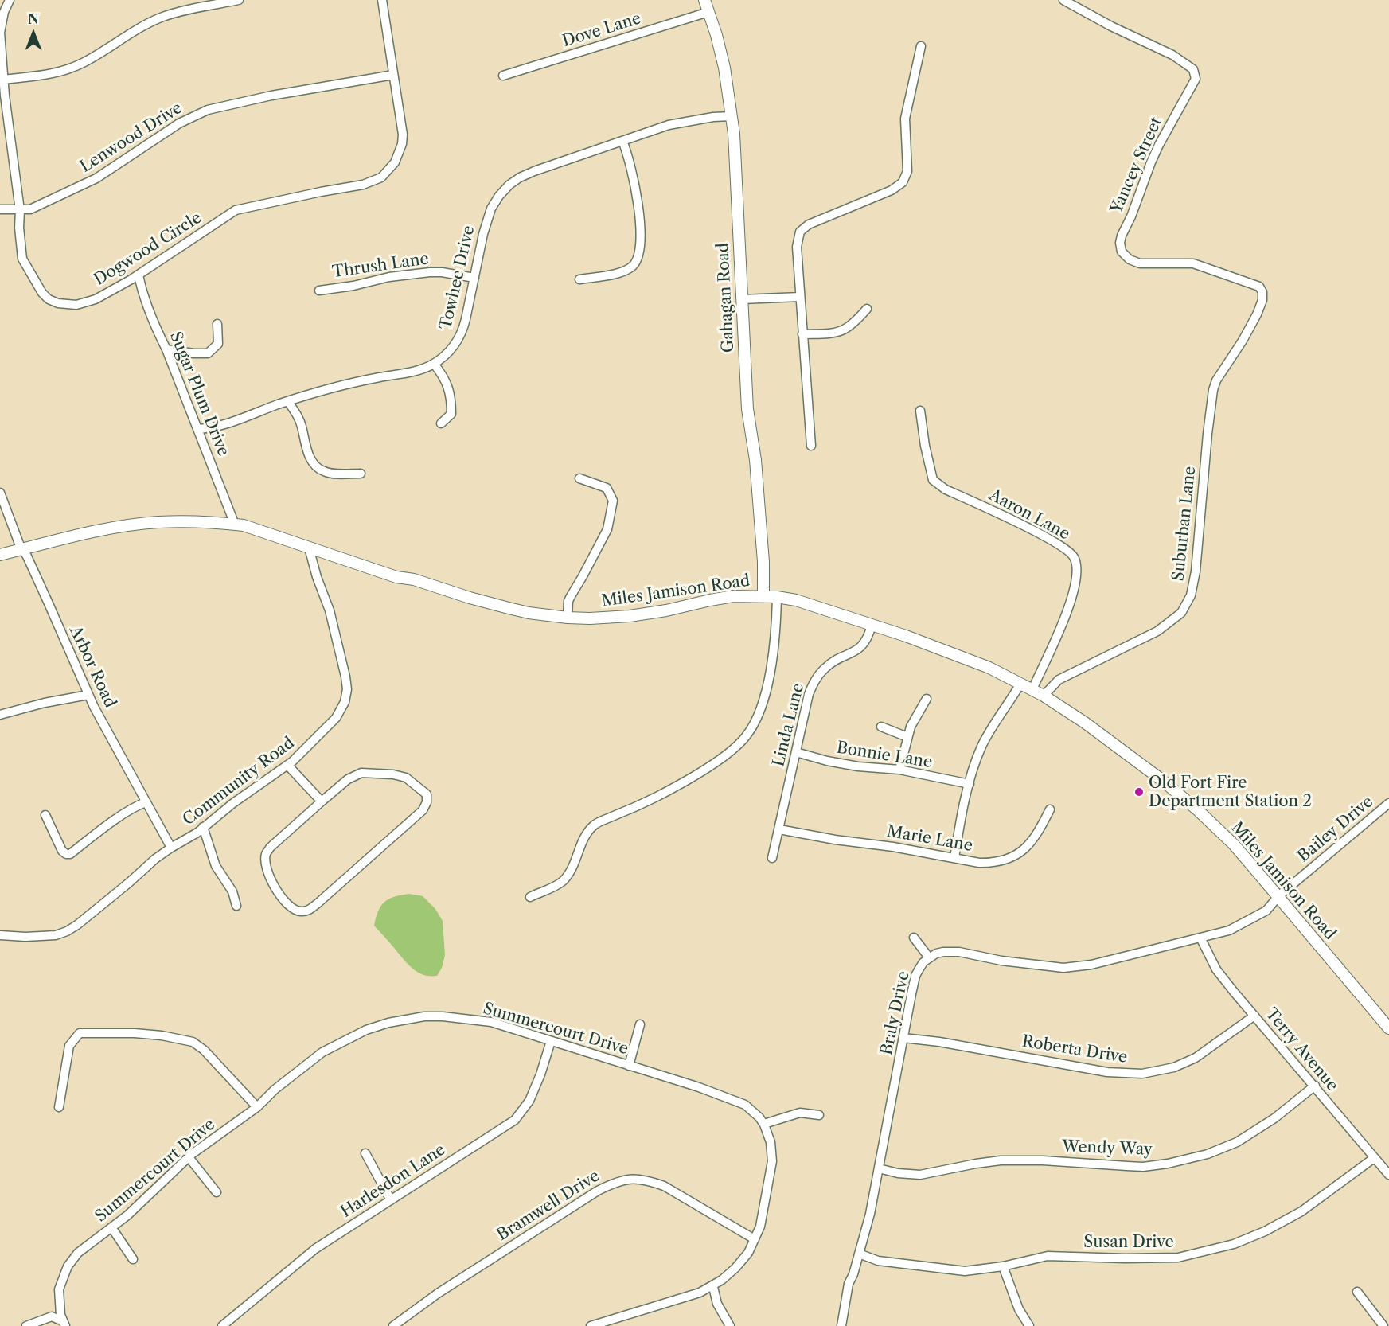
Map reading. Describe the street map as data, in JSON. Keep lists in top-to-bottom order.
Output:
{
  "streets": {
    "main road": ["Gahagan Road", "Miles Jamison Road"],
    "street": [
      "Dove Lane",
      "Lenwood Drive",
      "Yancey Street",
      "Dogwood Circle",
      "Thrush Lane",
      "Towhee Drive",
      "Sugar Plum Drive",
      "Aaron Lane",
      "Suburban Lane",
      "Arbor Road",
      "Linda Lane",
      "Bonnie Lane",
      "Community Road",
      "Bailey Drive",
      "Marie Lane",
      "Braly Drive",
      "Summercourt Drive",
      "Roberta Drive",
      "Terry Avenue",
      "Wendy Way",
      "Harlesdon Lane",
      "Bramwell Drive",
      "Susan Drive"
    ]
  },
  "crossings": [
    ["Dove Lane", "Gahagan Road"],
    ["Lenwood Drive", "Dogwood Circle"],
    ["Yancey Street", "Suburban Lane"],
    ["Dogwood Circle", "Sugar Plum Drive"],
    ["Thrush Lane", "Towhee Drive"],
    ["Towhee Drive", "Gahagan Road"],
    ["Towhee Drive", "Sugar Plum Drive"],
    ["Gahagan Road", "Miles Jamison Road"],
    ["Sugar Plum Drive", "Miles Jamison Road"],
    ["Aaron Lane", "Miles Jamison Road"],
    ["Suburban Lane", "Miles Jamison Road"],
    ["Miles Jamison Road", "Arbor Road"],
    ["Miles Jamison Road", "Linda Lane"],
    ["Miles Jamison Road", "Community Road"],
    ["Miles Jamison Road", "Bailey Drive"],
    ["Miles Jamison Road", "Braly Drive"],
    ["Arbor Road", "Community Road"],
    ["Linda Lane", "Bonnie Lane"],
    ["Linda Lane", "Marie Lane"],
    ["Bailey Drive", "Braly Drive"],
    ["Braly Drive", "Roberta Drive"],
    ["Braly Drive", "Terry Avenue"],
    ["Braly Drive", "Wendy Way"],
    ["Braly Drive", "Susan Drive"],
    ["Summercourt Drive", "Harlesdon Lane"],
    ["Summercourt Drive", "Bramwell Drive"],
    ["Roberta Drive", "Terry Avenue"],
    ["Terry Avenue", "Wendy Way"],
    ["Terry Avenue", "Susan Drive"]
  ],
  "places": ["Old Fort Fire Department Station 2"],
  "north": "top"
}
